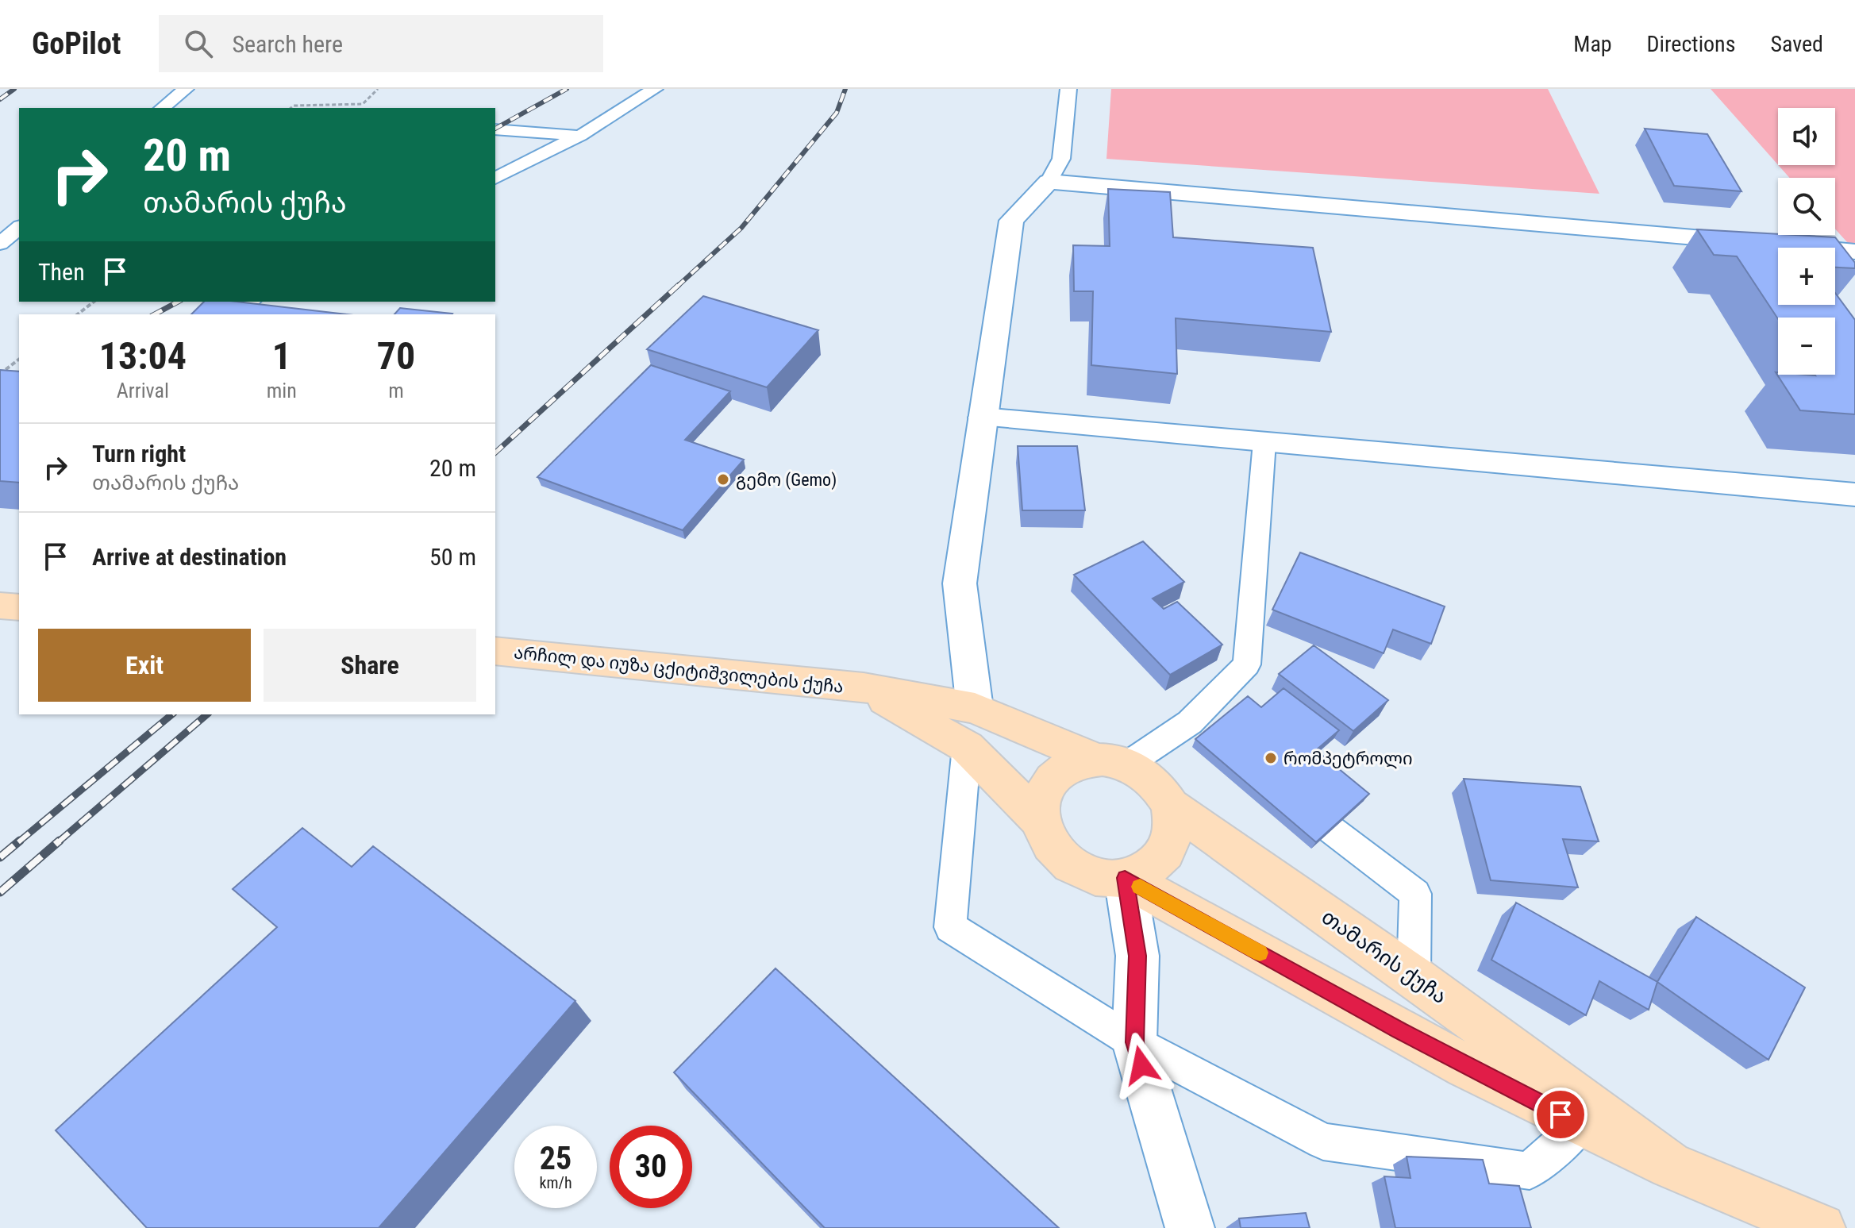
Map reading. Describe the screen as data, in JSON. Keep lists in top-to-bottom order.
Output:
{
  "streets": {
    "main road": ["არჩილ და იუზა ცქიტიშვილების ქუჩა", "თამარის ქუჩა"]
  },
  "crossings": [
    ["არჩილ და იუზა ცქიტიშვილების ქუჩა", "თამარის ქუჩა"]
  ],
  "places": ["გემო (Gemo)", "რომპეტროლი"],
  "page": {
    "header": "GoPilot",
    "search": "Search here",
    "nav": ["Map", "Directions", "Saved"],
    "map_buttons": ["+", "−"],
    "turn": ["20 m", "თამარის ქუჩა"],
    "then": "Then",
    "eta": [
      "13:04",
      "Arrival",
      "1",
      "min",
      "70",
      "m"
    ],
    "list": [
      {
        "name": "Turn right",
        "note": "თამარის ქუჩა",
        "value": "20 m"
      },
      {
        "name": "Arrive at destination",
        "value": "50 m"
      }
    ],
    "buttons": ["Exit", "Share"],
    "speed": "25 km/h",
    "limit": "30"
  }
}
